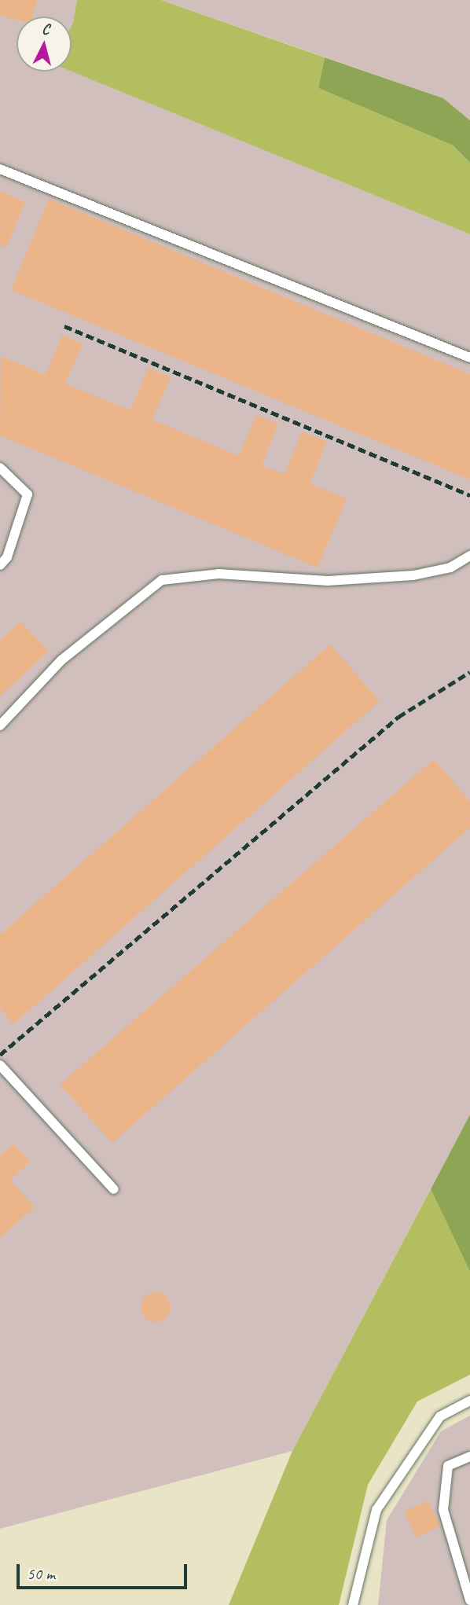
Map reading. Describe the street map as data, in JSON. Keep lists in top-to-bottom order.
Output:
{
  "scale_bar": "50 m",
  "north": "top"
}
